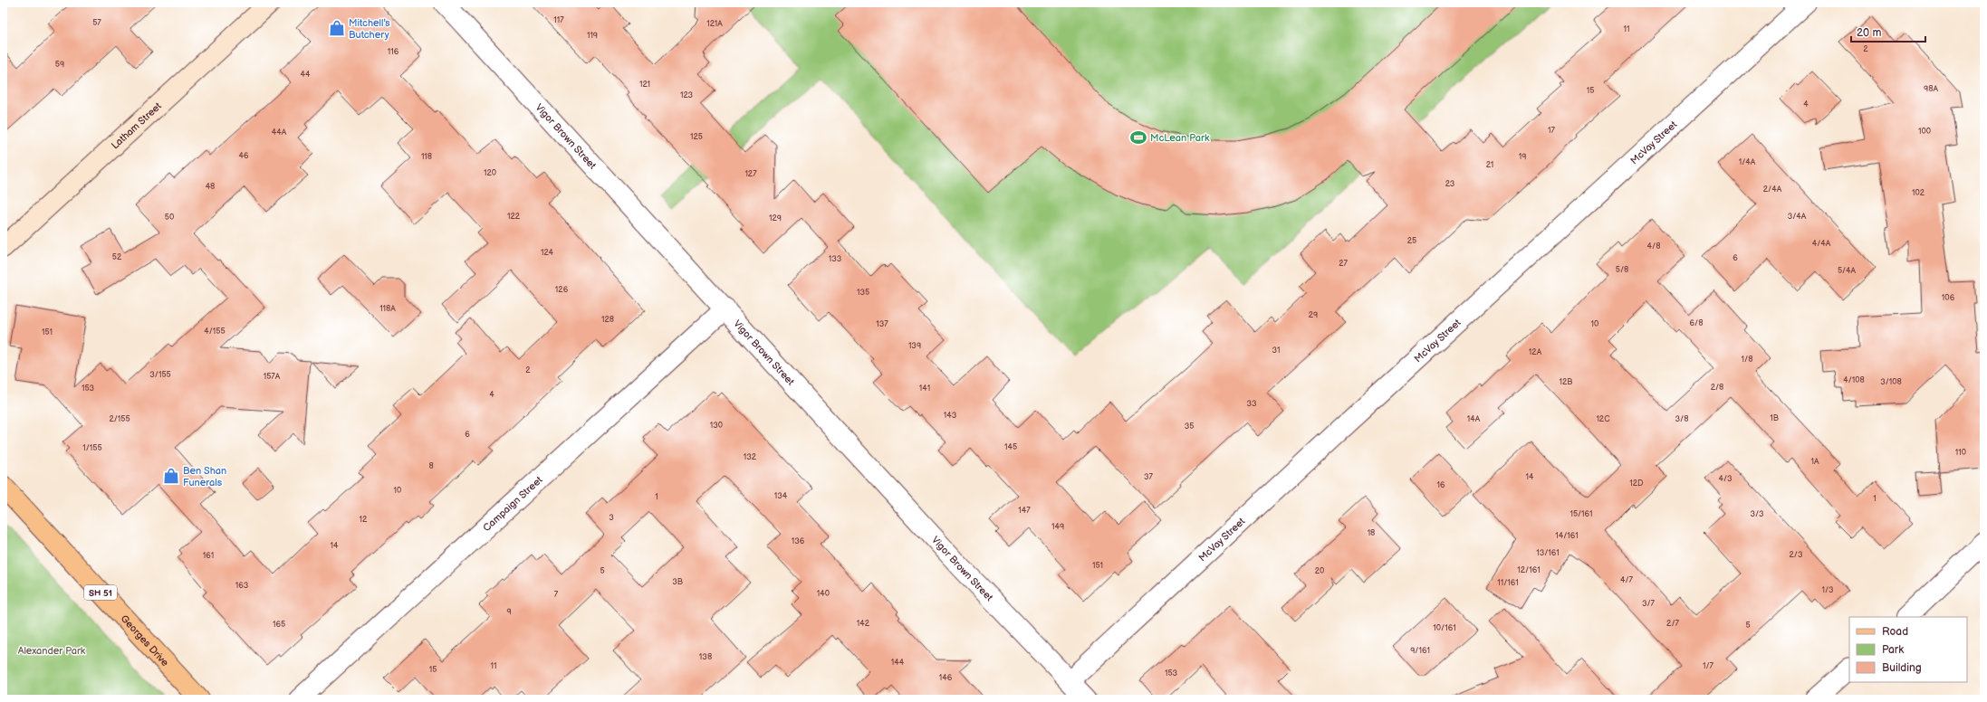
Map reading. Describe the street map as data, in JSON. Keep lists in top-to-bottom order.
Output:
{
  "streets": {
    "main road": ["Latham Street", "SH 51", "Georges Drive"],
    "street": ["Vigor Brown Street", "McVay Street", "Campaign Street"]
  },
  "crossings": [
    ["Vigor Brown Street", "McVay Street"],
    ["Vigor Brown Street", "Campaign Street"]
  ],
  "parks": ["Alexander Park"],
  "places": {
    "shop": ["Mitchell's Butchery", "Ben Shan Funerals"],
    "sports": ["McLean Park"]
  },
  "house_numbers": [
    "117",
    "57",
    "121A",
    "11",
    "119",
    "2",
    "116",
    "59",
    "44",
    "121",
    "98A",
    "15",
    "123",
    "4",
    "17",
    "100",
    "44A",
    "125",
    "46",
    "118",
    "19",
    "1/4A",
    "21",
    "120",
    "127",
    "23",
    "48",
    "2/4A",
    "102",
    "122",
    "3/4A",
    "50",
    "129",
    "25",
    "4/4A",
    "4/8",
    "124",
    "52",
    "6",
    "133",
    "27",
    "5/8",
    "5/4A",
    "126",
    "135",
    "106",
    "118A",
    "29",
    "128",
    "6/8",
    "137",
    "10",
    "4/155",
    "151",
    "139",
    "31",
    "12A",
    "1/8",
    "2",
    "3/155",
    "157A",
    "4/108",
    "12B",
    "3/108",
    "2/8",
    "153",
    "141",
    "4",
    "33",
    "143",
    "1B",
    "2/155",
    "14A",
    "12C",
    "3/8",
    "130",
    "35",
    "6",
    "145",
    "1/155",
    "110",
    "132",
    "1A",
    "8",
    "37",
    "14",
    "4/3",
    "12D",
    "16",
    "10",
    "134",
    "1",
    "1",
    "147",
    "15/161",
    "3/3",
    "3",
    "12",
    "149",
    "18",
    "14/161",
    "136",
    "14",
    "13/161",
    "2/3",
    "161",
    "151",
    "12/161",
    "5",
    "20",
    "4/7",
    "3B",
    "11/161",
    "163",
    "1/3",
    "140",
    "7",
    "3/7",
    "9",
    "142",
    "2/7",
    "165",
    "5",
    "10/161",
    "9/161",
    "138",
    "144",
    "11",
    "1/7",
    "15",
    "153",
    "146"
  ],
  "legend": ["Road", "Park", "Building"],
  "scale_bar": "20 m"
}
